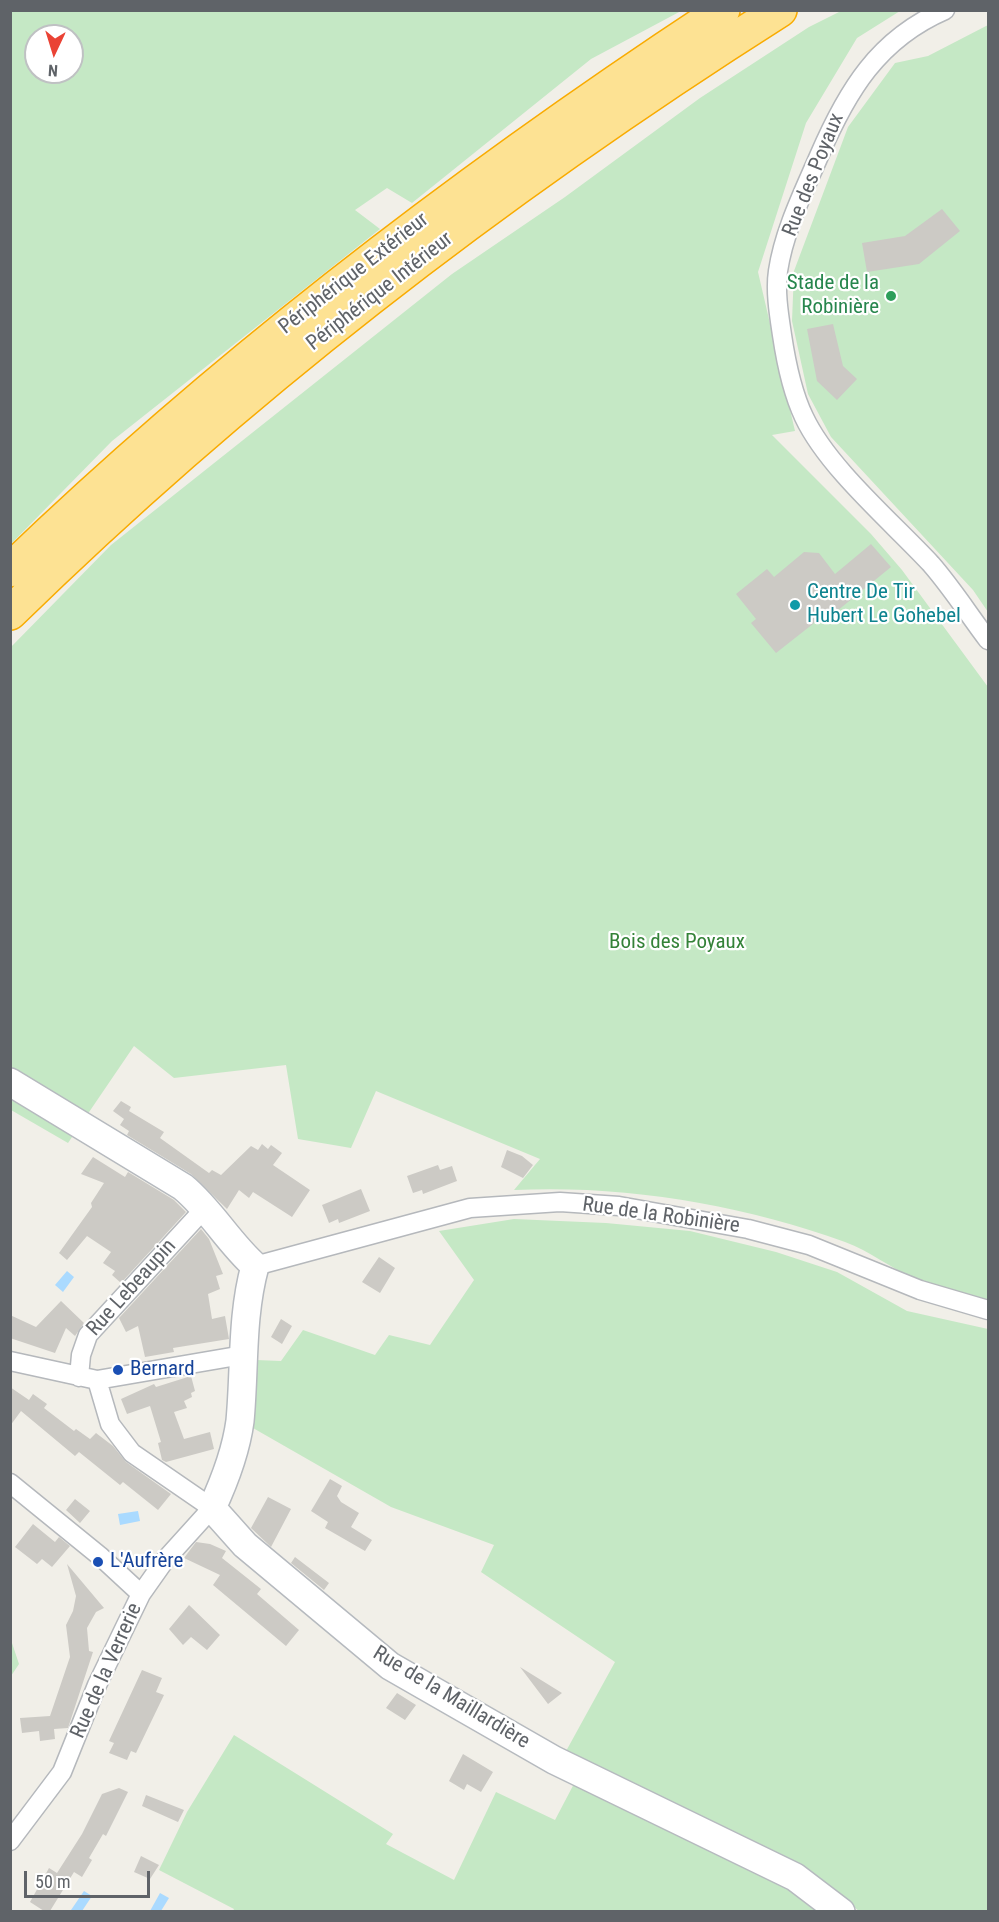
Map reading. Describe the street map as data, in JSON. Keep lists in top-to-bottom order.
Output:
{
  "streets": {
    "highway": ["Périphérique Extérieur", "Périphérique Intérieur"],
    "street": [
      "Rue des Poyaux",
      "Rue de la Robinière",
      "Rue Lebeaupin",
      "Rue de la Verrerie",
      "Rue de la Maillardière"
    ]
  },
  "crossings": [
    ["Rue de la Verrerie", "Rue de la Maillardière"]
  ],
  "parks": ["Bois des Poyaux"],
  "places": [
    "Stade de la Robinière",
    "Centre De Tir Hubert Le Gohebel",
    "Bernard",
    "L'Aufrère"
  ],
  "scale_bar": "50 m",
  "north": "bottom"
}
